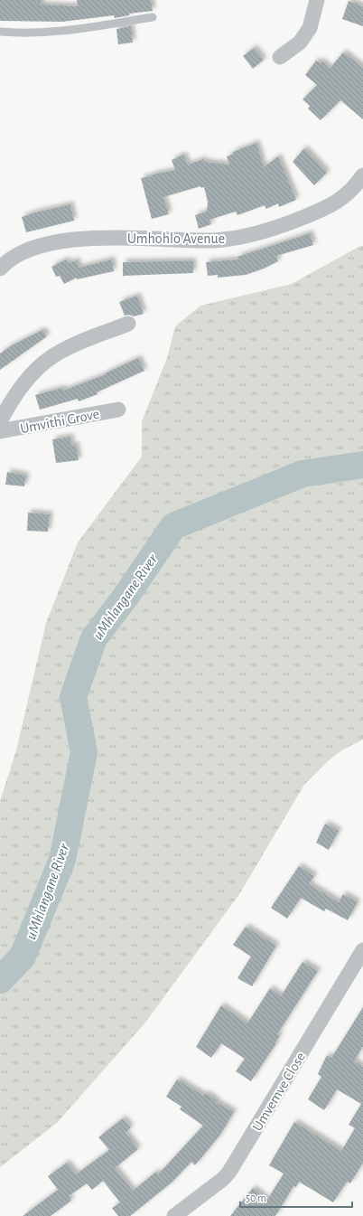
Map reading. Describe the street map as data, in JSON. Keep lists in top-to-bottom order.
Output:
{
  "streets": {
    "street": ["Umhohlo Avenue", "Umvithi Grove", "Umvemve Close"]
  },
  "water": ["uMhlangane River"],
  "scale_bar": "50 m"
}
